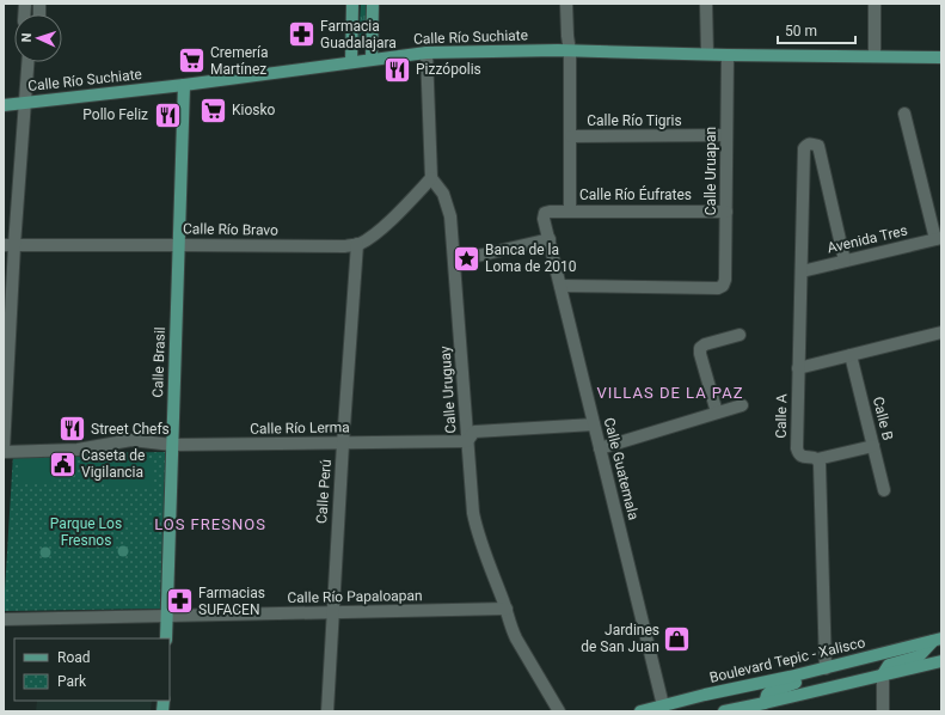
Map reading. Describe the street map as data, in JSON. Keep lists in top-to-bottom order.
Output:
{
  "streets": {
    "main road": ["Calle Río Suchiate", "Calle Brasil", "Boulevard Tepic - Xalisco"],
    "street": [
      "Calle Río Tigris",
      "Calle Uruapan",
      "Calle Río Éufrates",
      "Calle Río Bravo",
      "Avenida Tres",
      "Calle Uruguay",
      "Calle A",
      "Calle B",
      "Calle Río Lerma",
      "Calle Guatemala",
      "Calle Perú",
      "Calle Río Papaloapan"
    ]
  },
  "crossings": [
    ["Calle Río Suchiate", "Calle Uruapan"],
    ["Calle Río Suchiate", "Calle Brasil"],
    ["Calle Río Tigris", "Calle Uruapan"],
    ["Calle Uruapan", "Calle Río Éufrates"],
    ["Calle Uruapan", "Calle Guatemala"],
    ["Calle Río Éufrates", "Calle Guatemala"],
    ["Calle Río Bravo", "Calle Brasil"],
    ["Calle Río Bravo", "Calle Uruguay"],
    ["Calle Río Bravo", "Calle Perú"],
    ["Avenida Tres", "Calle A"],
    ["Calle Brasil", "Calle Río Lerma"],
    ["Calle Brasil", "Calle Río Papaloapan"],
    ["Calle Uruguay", "Calle Río Lerma"],
    ["Calle Uruguay", "Calle Río Papaloapan"],
    ["Calle Río Lerma", "Calle Guatemala"],
    ["Calle Río Lerma", "Calle Perú"],
    ["Calle Guatemala", "Boulevard Tepic - Xalisco"],
    ["Calle Perú", "Calle Río Papaloapan"]
  ],
  "districts": ["VILLAS DE LA PAZ", "LOS FRESNOS"],
  "parks": ["Parque Los Fresnos"],
  "places": {
    "pharmacy": ["Farmacia Guadalajara", "Farmacias SUFACEN"],
    "supermarket": ["Cremería Martínez", "Kiosko"],
    "restaurant": ["Pizzópolis", "Pollo Feliz", "Street Chefs"],
    "place": ["Banca de la Loma de 2010"],
    "public building": ["Caseta de Vigilancia"],
    "shop": ["Jardines de San Juan"]
  },
  "legend": ["Road", "Park"],
  "scale_bar": "50 m",
  "north": "left"
}
